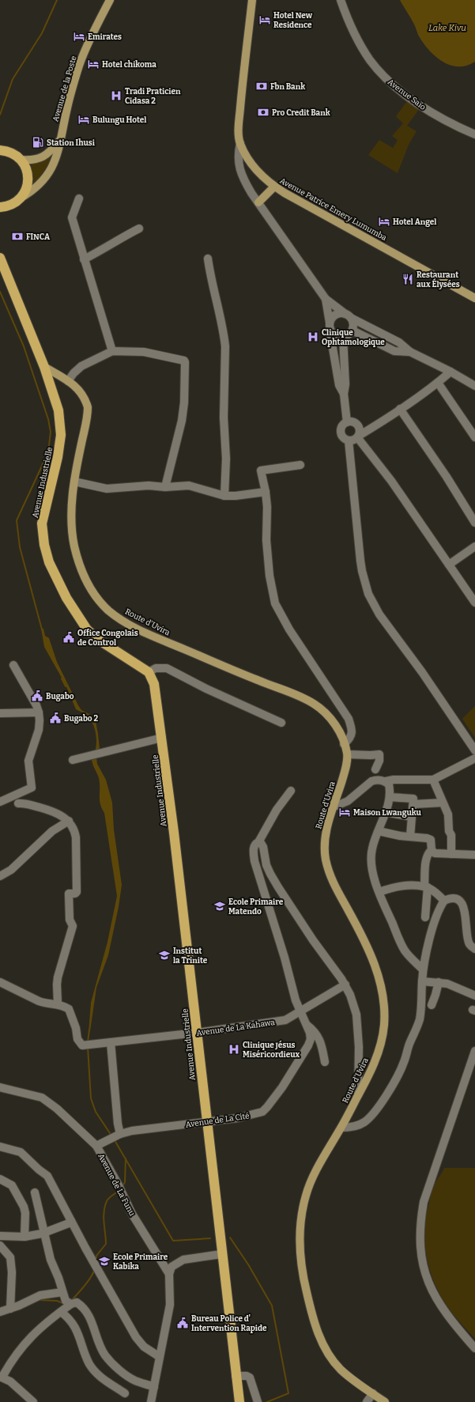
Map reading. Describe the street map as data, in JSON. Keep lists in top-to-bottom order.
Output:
{
  "streets": {
    "highway": ["Avenue Industrielle"],
    "main road": ["Avenue de la Poste", "Avenue Patrice Emery Lumumba", "Route d'Uvira"],
    "street": [
      "Avenue Saïo",
      "Avenue de La Kahawa",
      "Avenue de La Cité",
      "Avenue de La Funu"
    ]
  },
  "crossings": [
    ["Avenue Industrielle", "Route d'Uvira"],
    ["Avenue Industrielle", "Avenue de La Kahawa"],
    ["Avenue Industrielle", "Avenue de La Cité"],
    ["Avenue de La Kahawa", "Avenue de La Cité"],
    ["Avenue de La Cité", "Avenue de La Funu"]
  ],
  "water": ["Lake Kivu"],
  "places": {
    "hotel": [
      "Hotel New Residence",
      "Emirates",
      "Hotel chikoma",
      "Bulungu Hotel",
      "Hotel Angel",
      "Maison Lwanguku"
    ],
    "bank": ["Fbn Bank", "Pro Credit Bank", "FINCA"],
    "hospital": ["Tradi Praticien Cidasa 2", "Clinique Ophtamologique", "Clinique Jésus Miséricordieux"],
    "fuel station": ["Station Ihusi"],
    "restaurant": ["Restaurant aux Élysées"],
    "public building": [
      "Office Congolais de Control",
      "Bugabo",
      "Bugabo 2",
      "Bureau Police d' Intervention Rapide"
    ],
    "school or university": ["Ecole Primaire Matendo", "Institut la Trinite", "Ecole Primaire Kabika"]
  }
}
